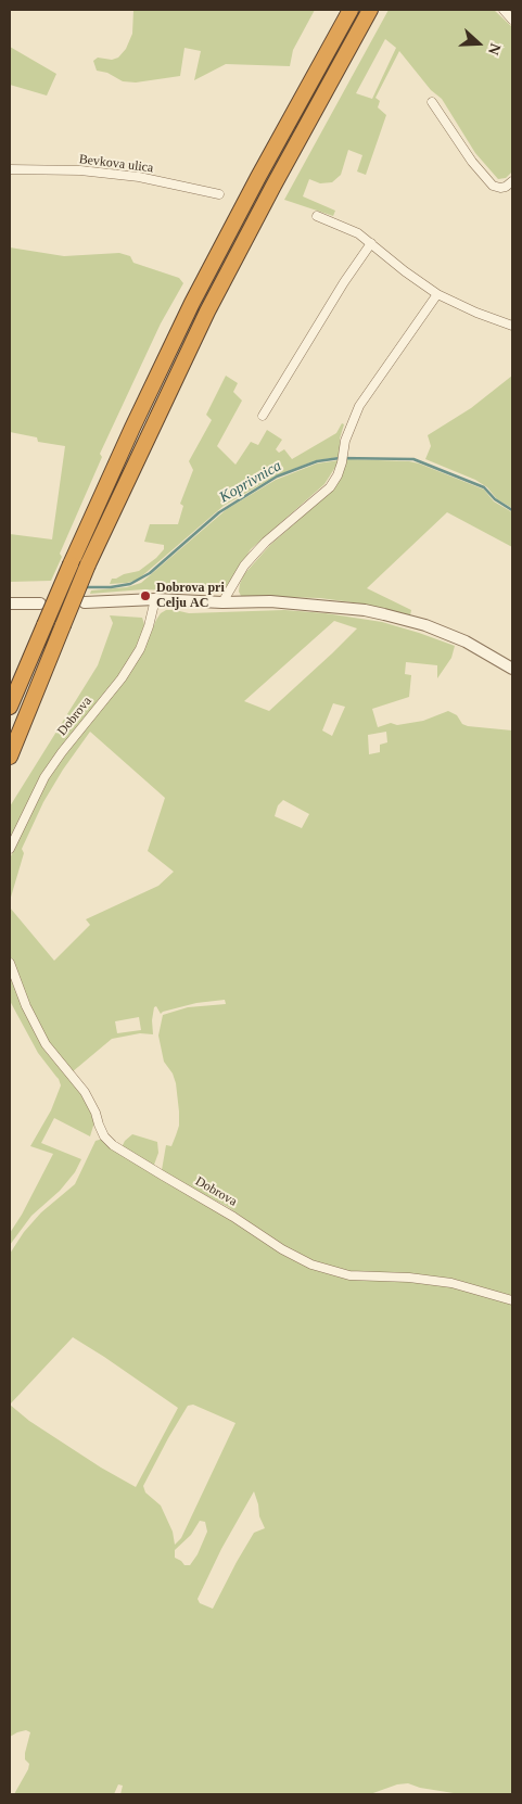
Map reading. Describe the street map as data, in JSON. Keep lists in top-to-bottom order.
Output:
{
  "streets": {
    "street": ["Bevkova ulica", "Dobrova"]
  },
  "water": ["Koprivnica"],
  "places": ["Dobrova pri Celju AC"],
  "north": "right"
}
